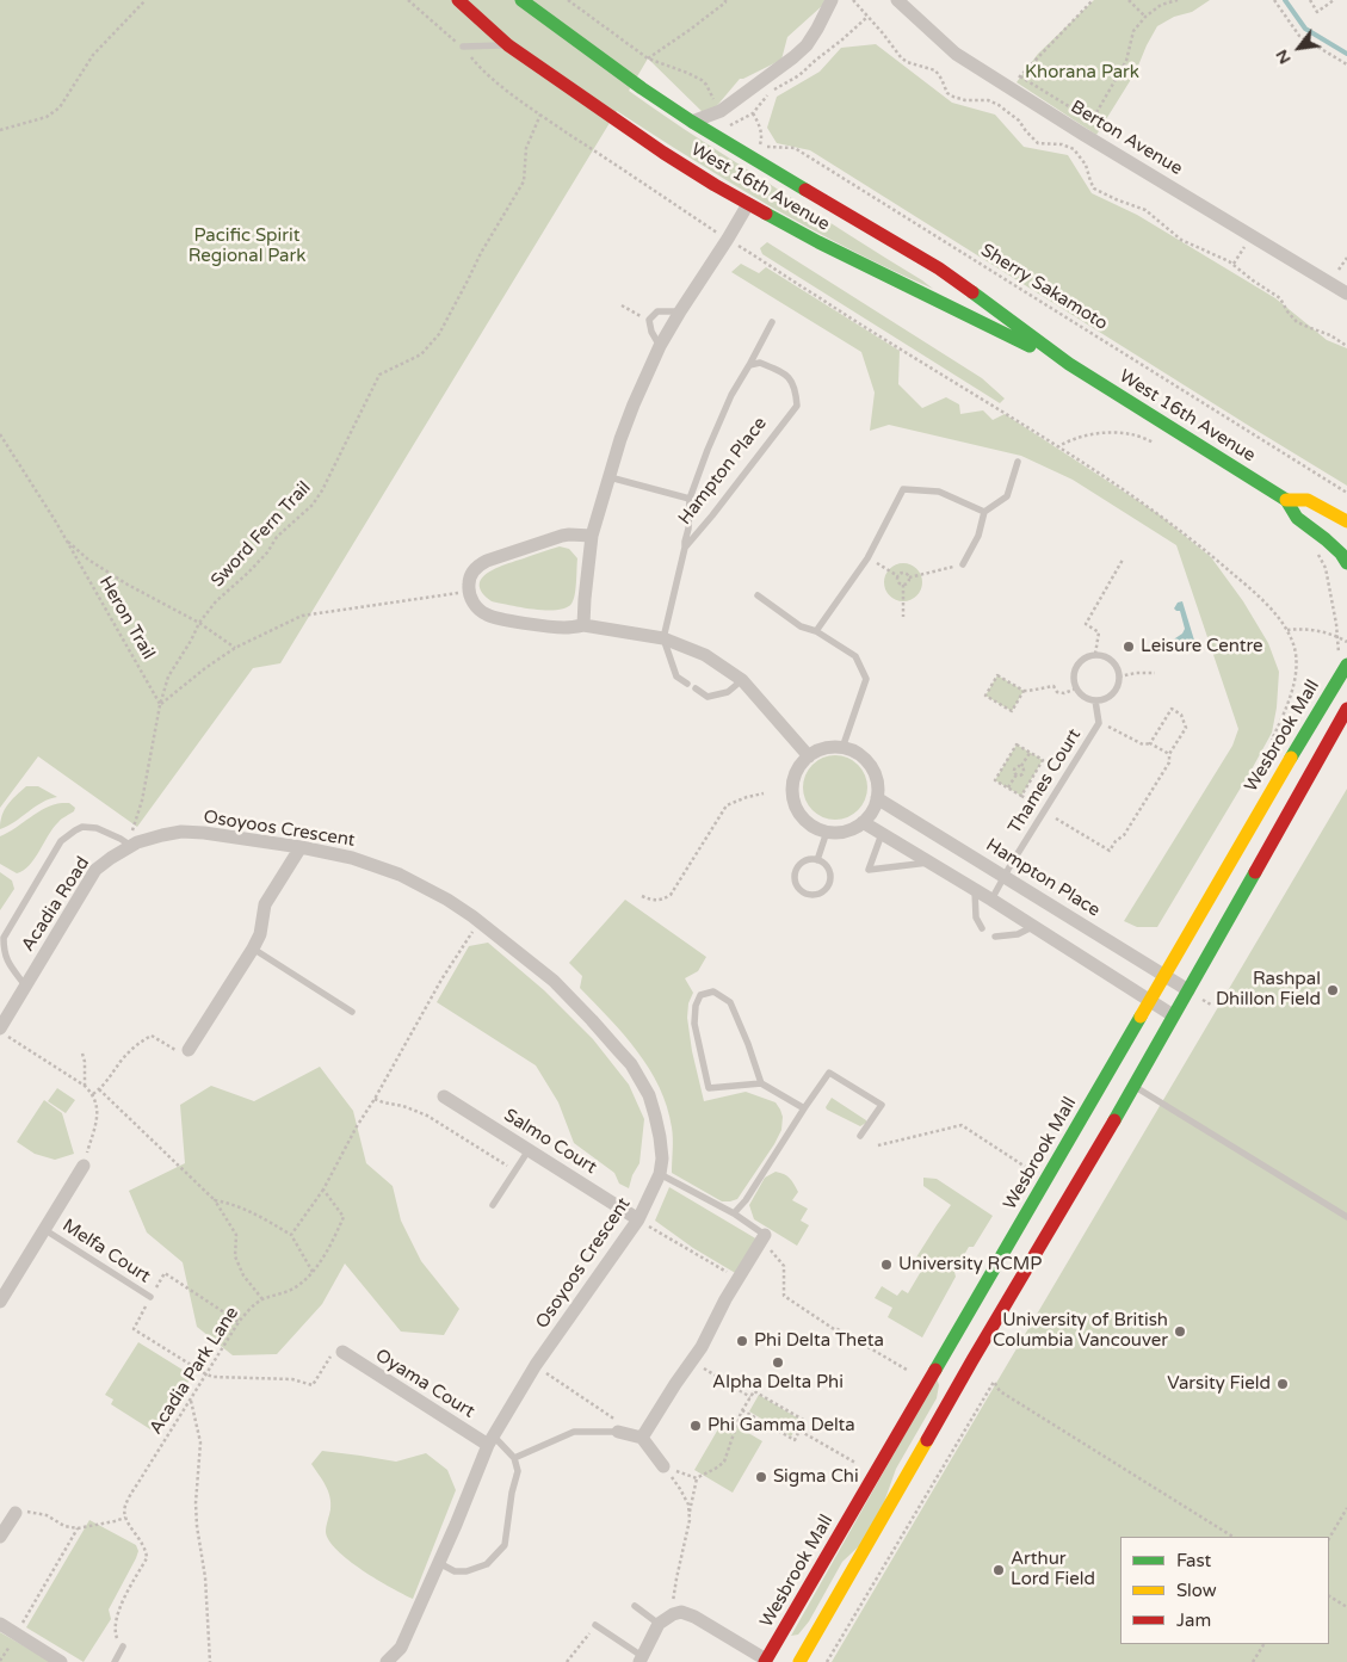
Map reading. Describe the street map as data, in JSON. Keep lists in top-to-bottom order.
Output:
{
  "streets": {
    "main road": ["West 16th Avenue", "Wesbrook Mall"],
    "street": [
      "Berton Avenue",
      "Hampton Place",
      "Osoyoos Crescent",
      "Acadia Road",
      "Salmo Court",
      "Oyama Court"
    ],
    "lane": ["Thames Court", "Melfa Court"],
    "path": [
      "Sherry Sakamoto",
      "Sword Fern Trail",
      "Heron Trail",
      "Acadia Park Lane"
    ]
  },
  "crossings": [
    ["Hampton Place", "Wesbrook Mall"],
    ["Hampton Place", "Thames Court"],
    ["Sword Fern Trail", "Heron Trail"],
    ["Osoyoos Crescent", "Acadia Road"],
    ["Osoyoos Crescent", "Salmo Court"],
    ["Osoyoos Crescent", "Oyama Court"]
  ],
  "parks": ["Khorana Park", "Pacific Spirit Regional Park"],
  "places": [
    "Leisure Centre",
    "Rashpal Dhillon Field",
    "University RCMP",
    "University of British Columbia Vancouver",
    "Phi Delta Theta",
    "Alpha Delta Phi",
    "Varsity Field",
    "Phi Gamma Delta",
    "Sigma Chi",
    "Arthur Lord Field"
  ],
  "legend": ["Fast", "Slow", "Jam"],
  "north": "bottom left"
}
